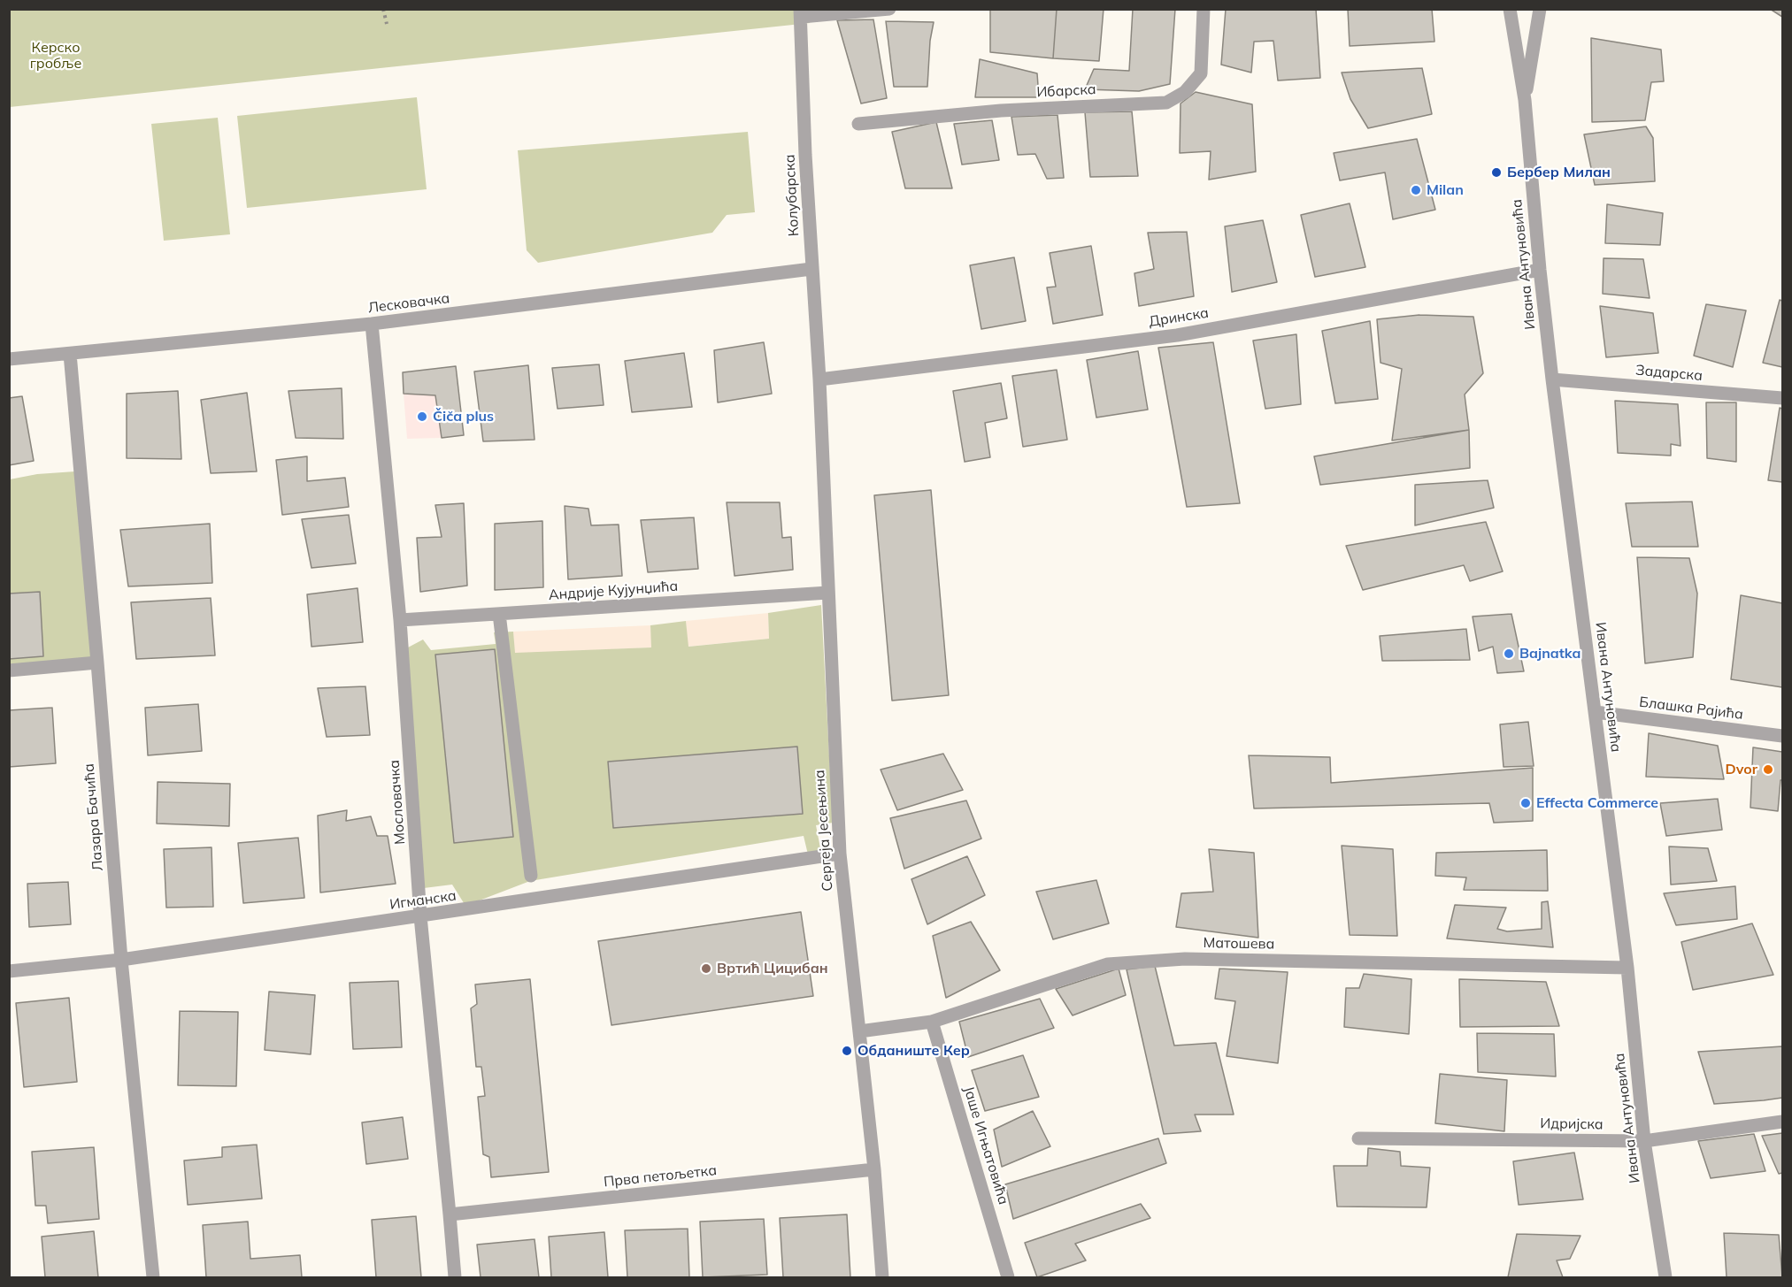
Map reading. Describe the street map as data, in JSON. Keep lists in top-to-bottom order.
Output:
{
  "streets": {
    "street": [
      "Ибарска",
      "Колубарска",
      "Ивана Антуновића",
      "Лесковачка",
      "Дринска",
      "Задарска",
      "Андрије Кујунџића",
      "Блашка Рајића",
      "Мословачка",
      "Лазара Бачића",
      "Сергеја Јесењина",
      "Игманска",
      "Матошева",
      "Идријска",
      "Јаше Игњатовића",
      "Прва петољетка"
    ]
  },
  "crossings": [
    ["Колубарска", "Лесковачка"],
    ["Колубарска", "Дринска"],
    ["Колубарска", "Сергеја Јесењина"],
    ["Ивана Антуновића", "Дринска"],
    ["Ивана Антуновића", "Задарска"],
    ["Ивана Антуновића", "Блашка Рајића"],
    ["Ивана Антуновића", "Матошева"],
    ["Ивана Антуновића", "Идријска"],
    ["Лесковачка", "Мословачка"],
    ["Лесковачка", "Лазара Бачића"],
    ["Дринска", "Сергеја Јесењина"],
    ["Андрије Кујунџића", "Мословачка"],
    ["Андрије Кујунџића", "Сергеја Јесењина"],
    ["Мословачка", "Игманска"],
    ["Мословачка", "Прва петољетка"],
    ["Лазара Бачића", "Игманска"],
    ["Сергеја Јесењина", "Игманска"],
    ["Сергеја Јесењина", "Матошева"],
    ["Сергеја Јесењина", "Прва петољетка"],
    ["Матошева", "Јаше Игњатовића"]
  ],
  "parks": ["Керско гробље"],
  "places": [
    "Бербер Милан",
    "Milan",
    "Čiča plus",
    "Bajnatka",
    "Dvor",
    "Effecta Commerce",
    "Вртић Цицибан",
    "Обданиште Кер"
  ]
}
